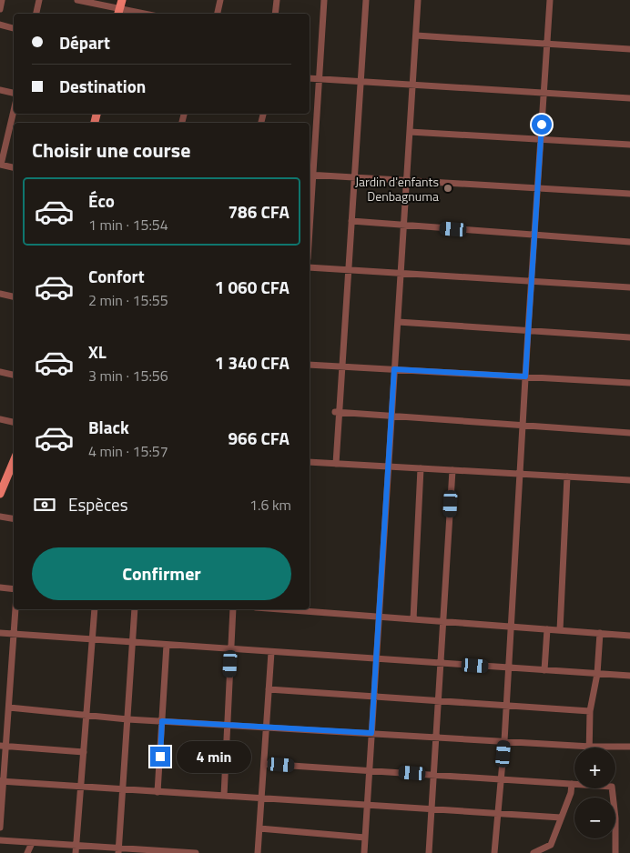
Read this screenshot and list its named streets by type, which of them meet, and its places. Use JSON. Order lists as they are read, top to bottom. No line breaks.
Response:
{"places":["Jardin d'enfants Denbagnuma"],"page":{"banner":["Départ","Destination"],"heading":"Choisir une course","list":[{"name":"Éco","note":"1 min · 15:54","value":"786 CFA"},{"name":"Confort","note":"2 min · 15:55","value":"1 060 CFA"},{"name":"XL","note":"3 min · 15:56","value":"1 340 CFA"},{"name":"Black","note":"4 min · 15:57","value":"966 CFA"}],"pay":["Espèces","1.6 km"],"buttons":"Confirmer","bubble":"4 min","map_buttons":["+","−"]}}
